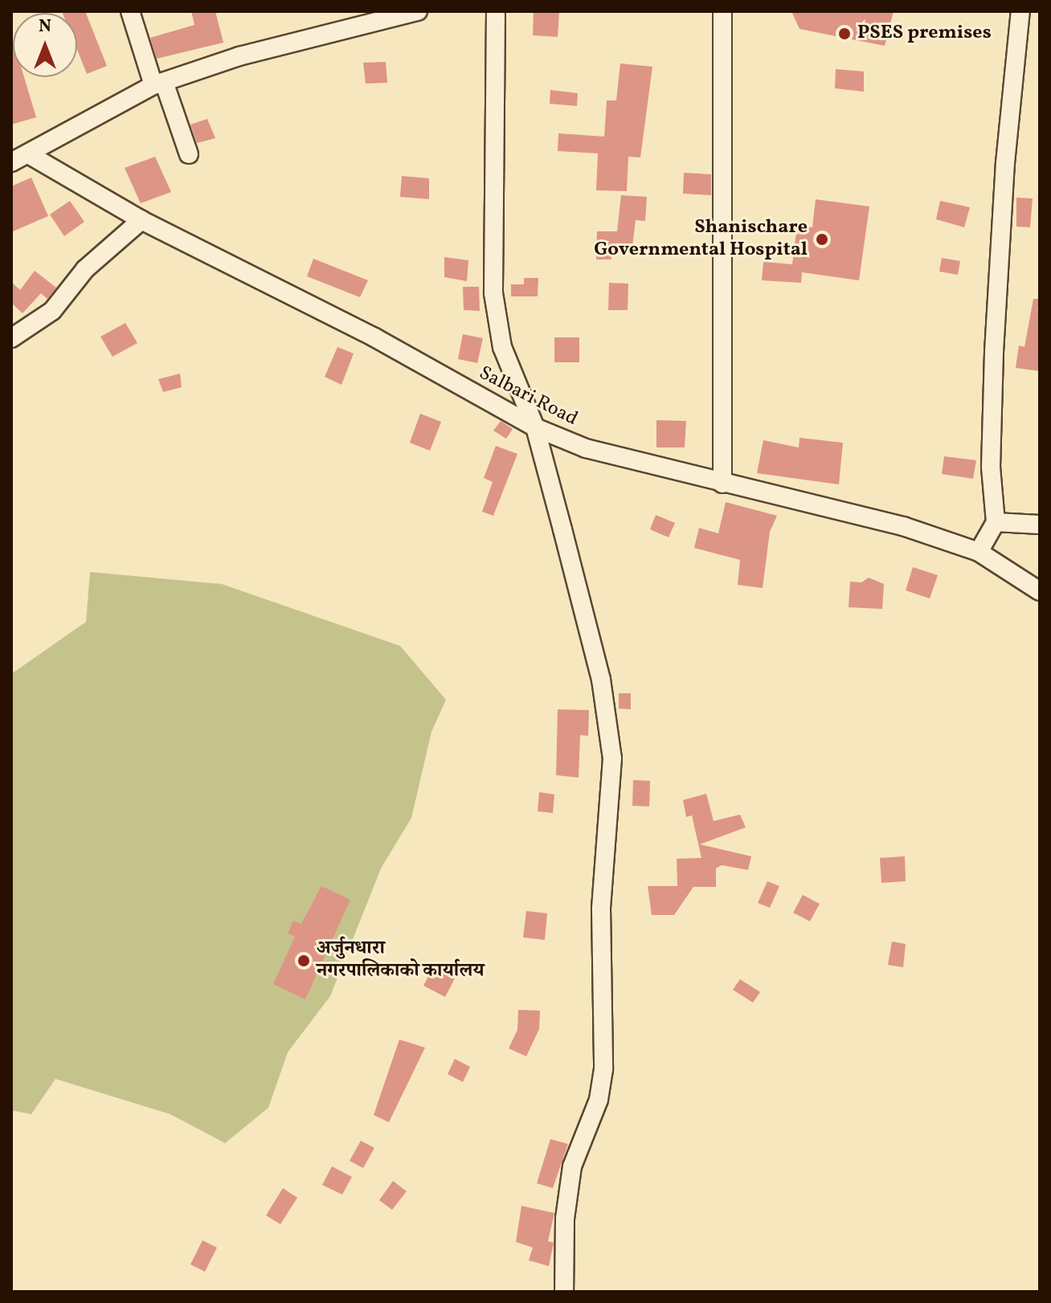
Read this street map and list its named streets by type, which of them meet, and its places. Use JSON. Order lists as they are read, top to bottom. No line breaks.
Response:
{"streets":{"street":["Salbari Road"]},"places":["PSES premises","Shanischare Governmental Hospital","अर्जुनधारा नगरपालिकाको कार्यालय"],"north":"top"}
